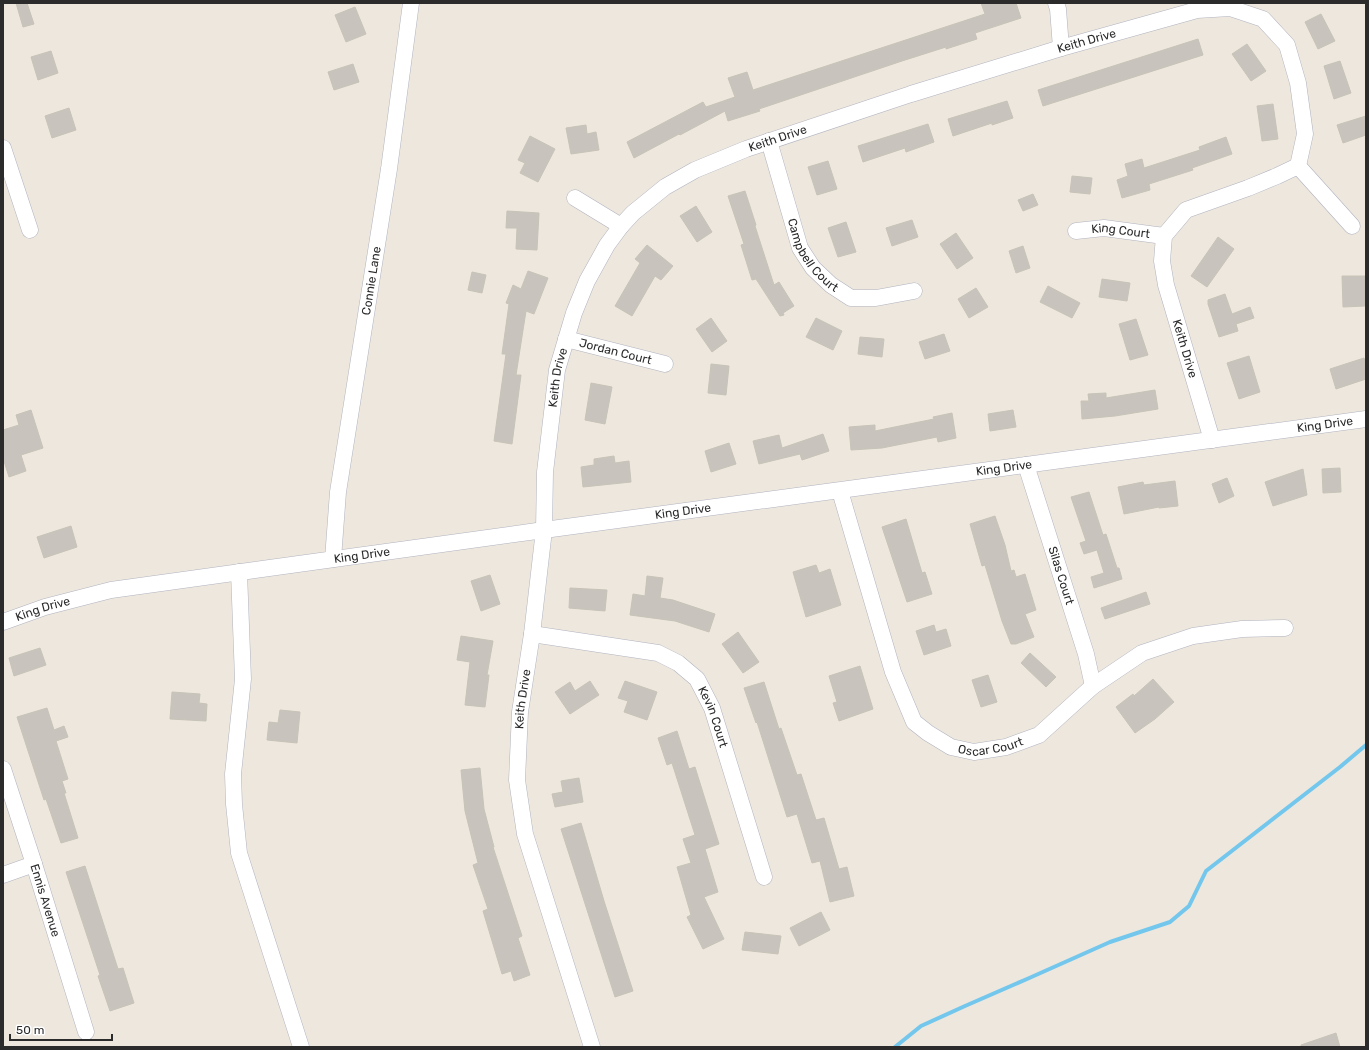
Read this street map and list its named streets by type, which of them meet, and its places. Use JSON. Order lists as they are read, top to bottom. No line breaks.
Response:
{"streets":{"street":["Keith Drive","King Court","Campbell Court","Connie Lane","Jordan Court","King Drive","Silas Court","Kevin Court","Oscar Court","Ennis Avenue"]},"crossings":[["Keith Drive","King Court"],["Keith Drive","Campbell Court"],["Keith Drive","Jordan Court"],["Keith Drive","King Drive"],["Keith Drive","Kevin Court"],["Connie Lane","King Drive"],["King Drive","Silas Court"],["King Drive","Oscar Court"],["Silas Court","Oscar Court"]],"scale_bar":"50 m"}
